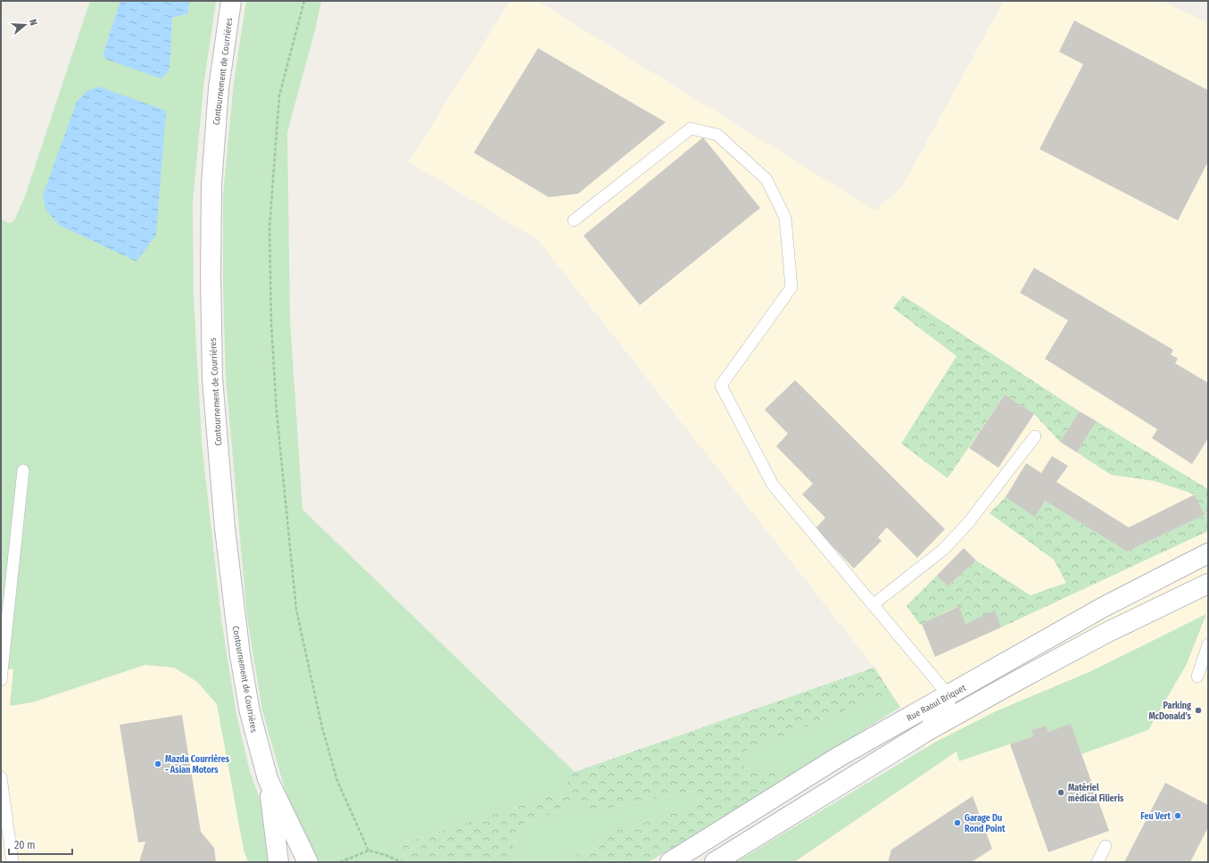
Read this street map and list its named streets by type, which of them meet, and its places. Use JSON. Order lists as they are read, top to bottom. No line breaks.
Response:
{"streets":{"street":["Contournement de Courrières","Rue Raoul Briquet"]},"places":["Parking McDonald's","Mazda Courrières - Asian Motors","Matériel médical Filieris","Feu Vert","Garage Du Rond Point"],"scale_bar":"20 m","north":"right"}
